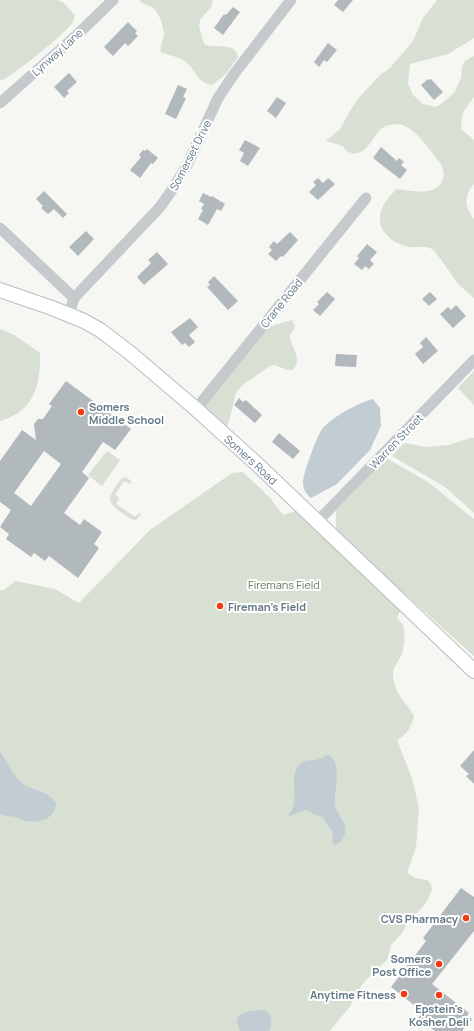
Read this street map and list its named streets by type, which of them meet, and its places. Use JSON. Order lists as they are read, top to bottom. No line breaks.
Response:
{"streets":{"main road":["Somers Road"],"street":["Lynway Lane","Somerset Drive","Crane Road","Warren Street"]},"crossings":[["Crane Road","Somers Road"],["Warren Street","Somers Road"]],"parks":["Firemans Field"],"places":["Somers Middle School","Fireman's Field","CVS Pharmacy","Somers Post Office","Anytime Fitness","Epstein's Kosher Deli"]}
